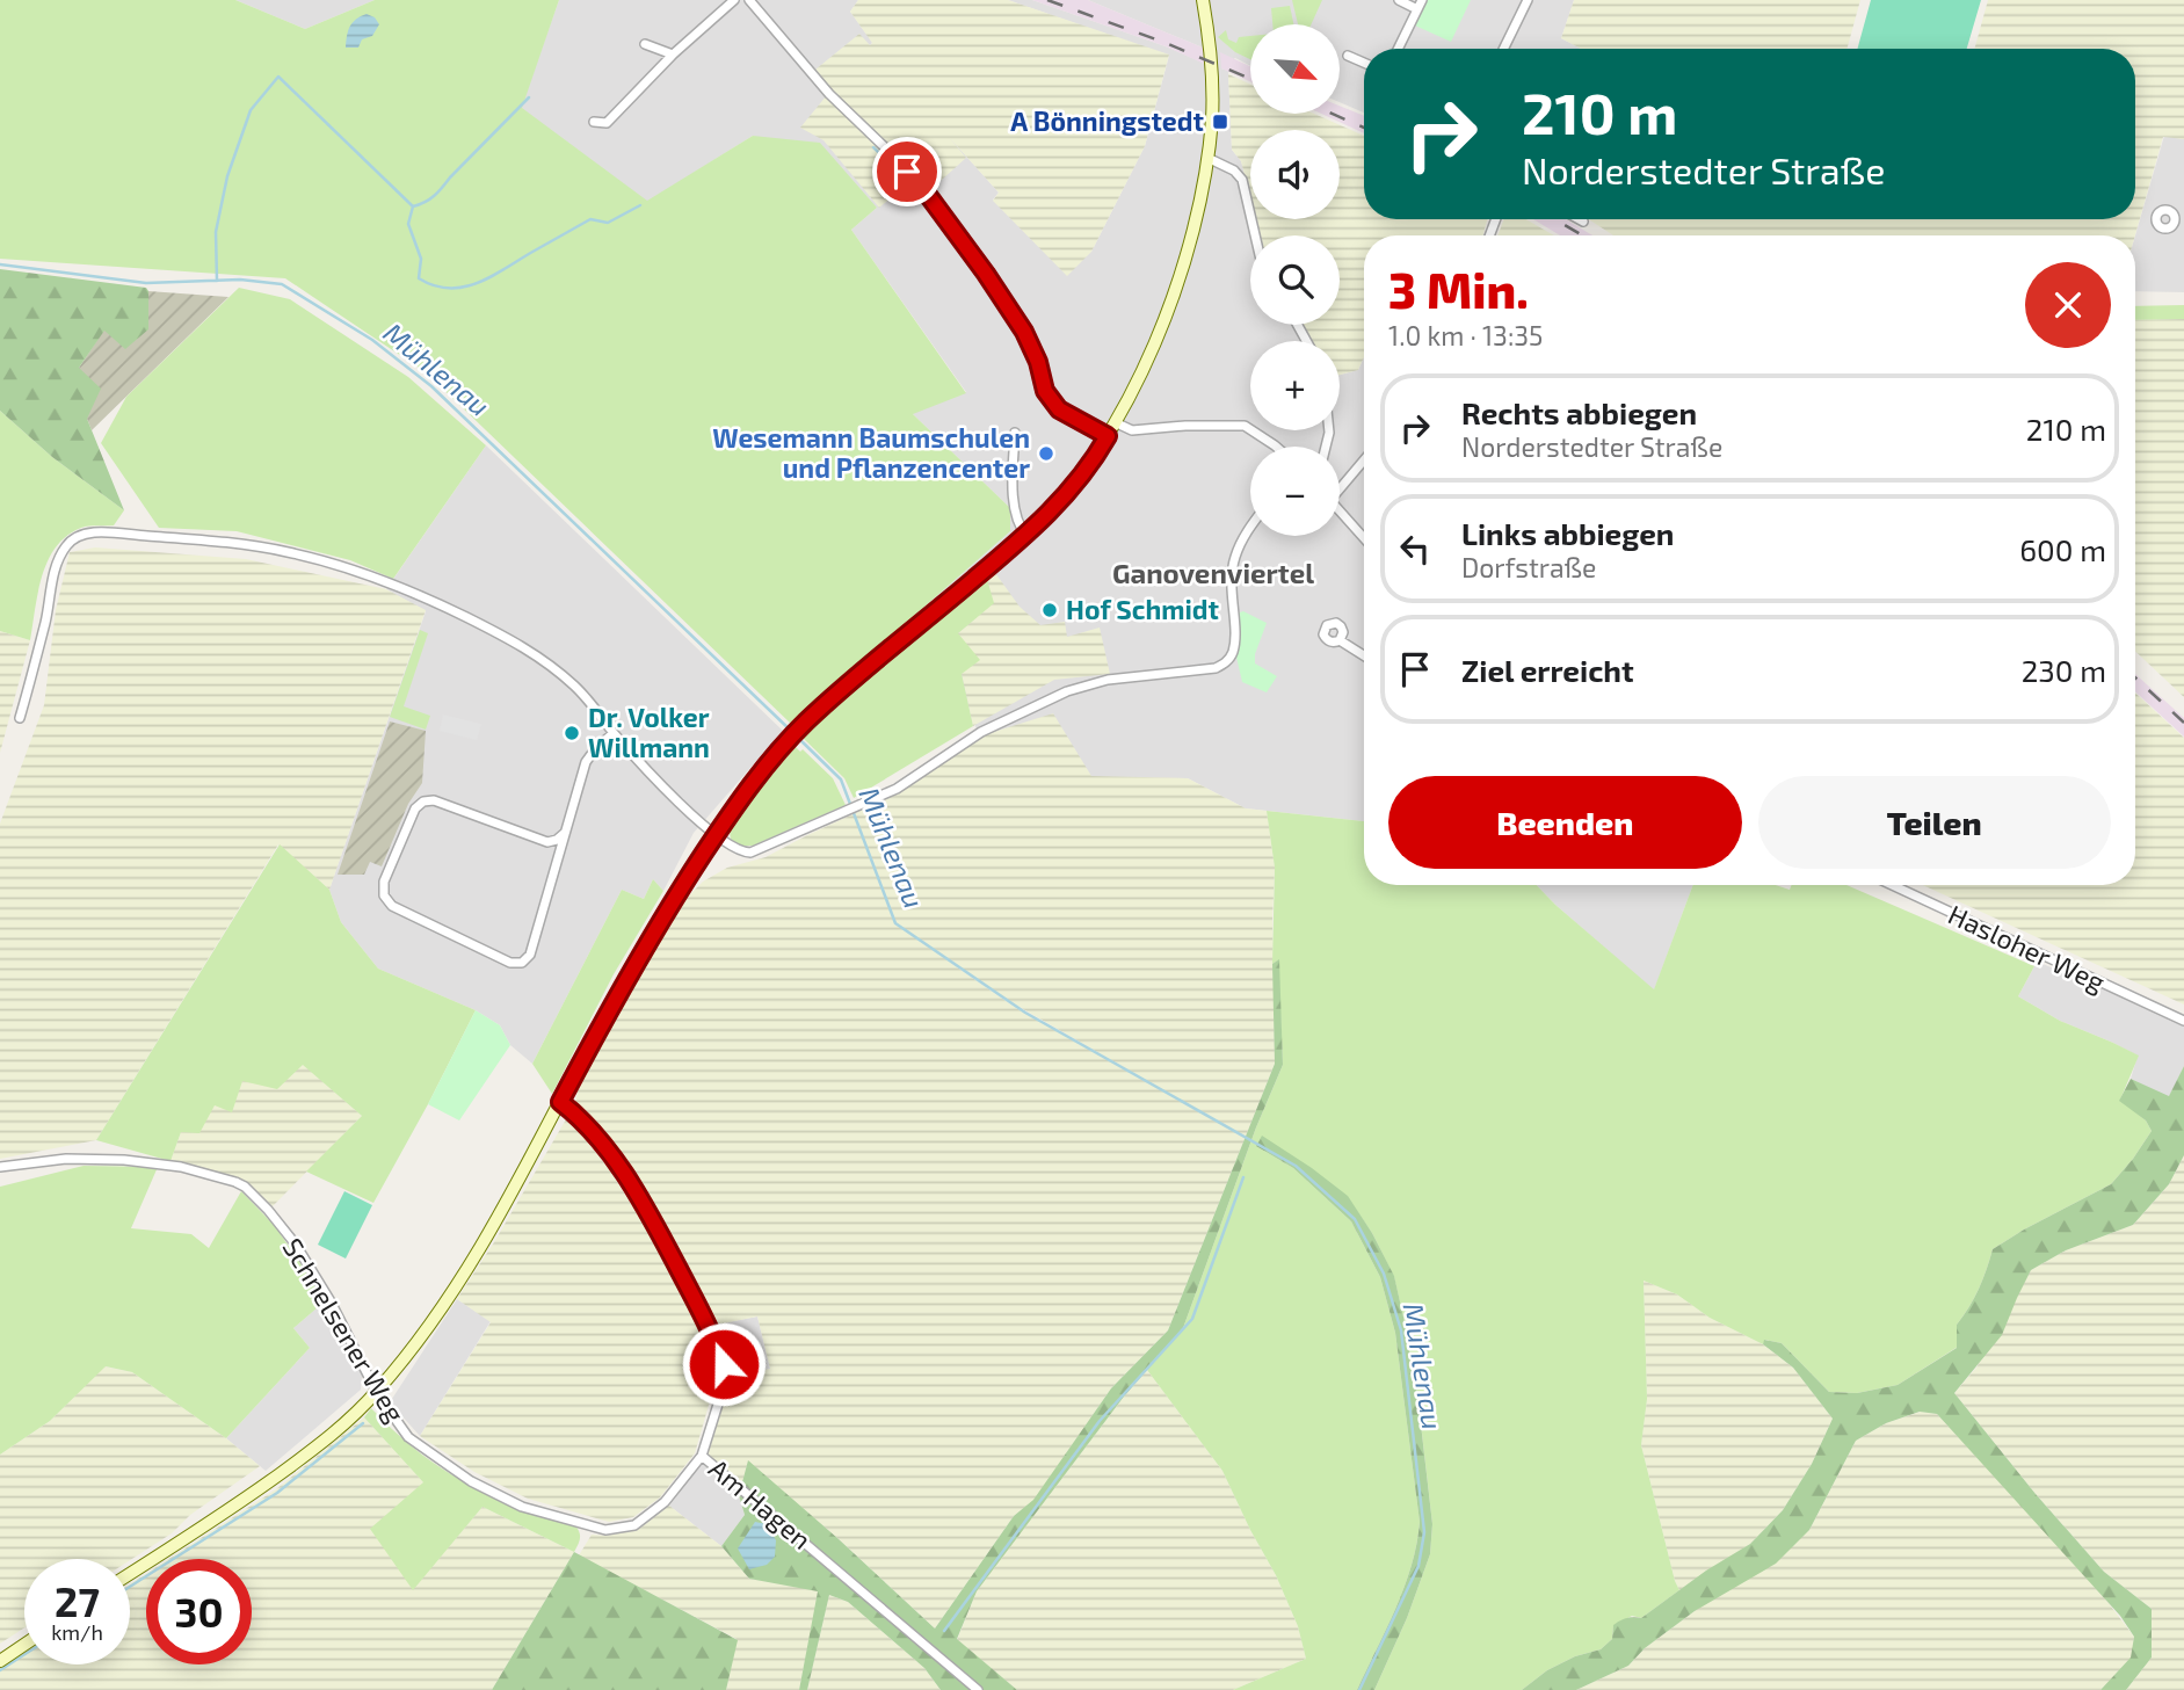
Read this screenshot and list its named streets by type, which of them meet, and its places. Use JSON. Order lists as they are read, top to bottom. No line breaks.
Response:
{"streets":{"street":["Hasloher Weg","Schnelsener Weg","Am Hagen"]},"crossings":[["Schnelsener Weg","Am Hagen"]],"districts":["Ganovenviertel"],"water":["Mühlenau"],"places":{"transit":["A Bönningstedt"],"other":["Wesemann Baumschulen und Pflanzencenter","Hof Schmidt","Dr. Volker Willmann"]},"north":"bottom right","page":{"map_buttons":["+","−"],"turn":["210 m","Norderstedter Straße"],"heading":["3 Min.","1.0 km · 13:35"],"list":[{"name":"Rechts abbiegen","note":"Norderstedter Straße","value":"210 m"},{"name":"Links abbiegen","note":"Dorfstraße","value":"600 m"},{"name":"Ziel erreicht","value":"230 m"}],"buttons":["Beenden","Teilen"],"speed":"27 km/h","limit":"30"}}
